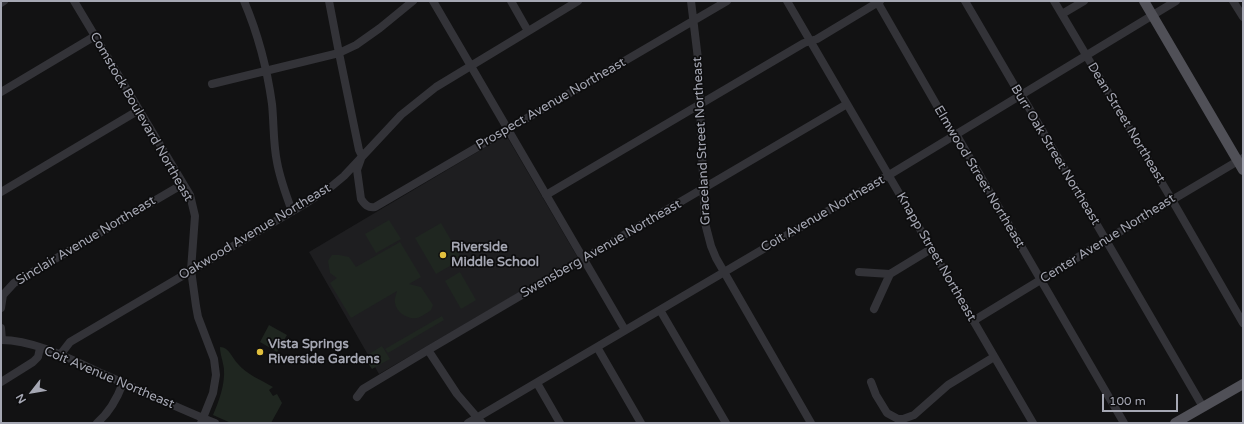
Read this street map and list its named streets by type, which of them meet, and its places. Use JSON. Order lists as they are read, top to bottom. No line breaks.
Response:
{"streets":{"street":["Prospect Avenue Northeast","Comstock Boulevard Northeast","Dean Street Northeast","Graceland Street Northeast","Burr Oak Street Northeast","Elmwood Street Northeast","Coit Avenue Northeast","Oakwood Avenue Northeast","Center Avenue Northeast","Sinclair Avenue Northeast","Swensberg Avenue Northeast","Knapp Street Northeast"]},"crossings":[["Prospect Avenue Northeast","Graceland Street Northeast"],["Prospect Avenue Northeast","Oakwood Avenue Northeast"],["Comstock Boulevard Northeast","Coit Avenue Northeast"],["Comstock Boulevard Northeast","Oakwood Avenue Northeast"],["Comstock Boulevard Northeast","Sinclair Avenue Northeast"],["Dean Street Northeast","Coit Avenue Northeast"],["Dean Street Northeast","Center Avenue Northeast"],["Graceland Street Northeast","Coit Avenue Northeast"],["Graceland Street Northeast","Swensberg Avenue Northeast"],["Burr Oak Street Northeast","Coit Avenue Northeast"],["Burr Oak Street Northeast","Center Avenue Northeast"],["Elmwood Street Northeast","Coit Avenue Northeast"],["Elmwood Street Northeast","Center Avenue Northeast"],["Coit Avenue Northeast","Oakwood Avenue Northeast"],["Coit Avenue Northeast","Knapp Street Northeast"],["Center Avenue Northeast","Knapp Street Northeast"],["Swensberg Avenue Northeast","Knapp Street Northeast"]],"places":["Riverside Middle School","Vista Springs Riverside Gardens"],"scale_bar":"100 m","north":"bottom left"}
